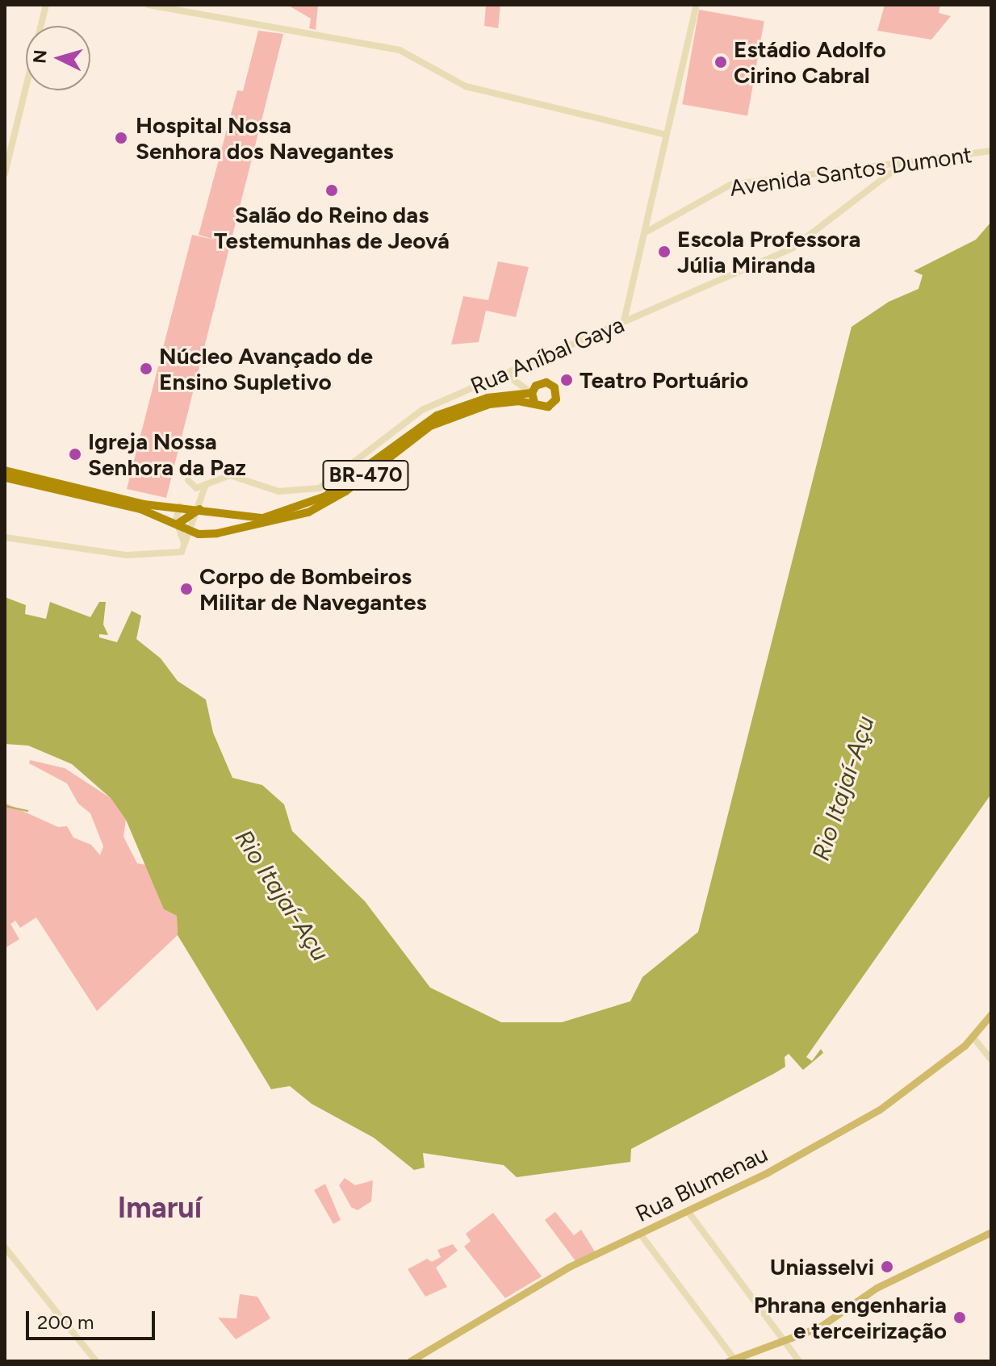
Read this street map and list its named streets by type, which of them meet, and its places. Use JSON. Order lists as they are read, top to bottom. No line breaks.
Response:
{"streets":{"highway":["BR-470"],"main road":["Avenida Santos Dumont","Rua Aníbal Gaya","Rua Blumenau"]},"crossings":[["Avenida Santos Dumont","Rua Aníbal Gaya"]],"districts":["Imaruí"],"water":["Rio Itajaí-Açu"],"places":["Estádio Adolfo Cirino Cabral","Hospital Nossa Senhora dos Navegantes","Salão do Reino das Testemunhas de Jeová","Escola Professora Júlia Miranda","Núcleo Avançado de Ensino Supletivo","Teatro Portuário","Igreja Nossa Senhora da Paz","Corpo de Bombeiros Militar de Navegantes","Uniasselvi","Phrana engenharia e terceirização"],"scale_bar":"200 m","north":"left"}
